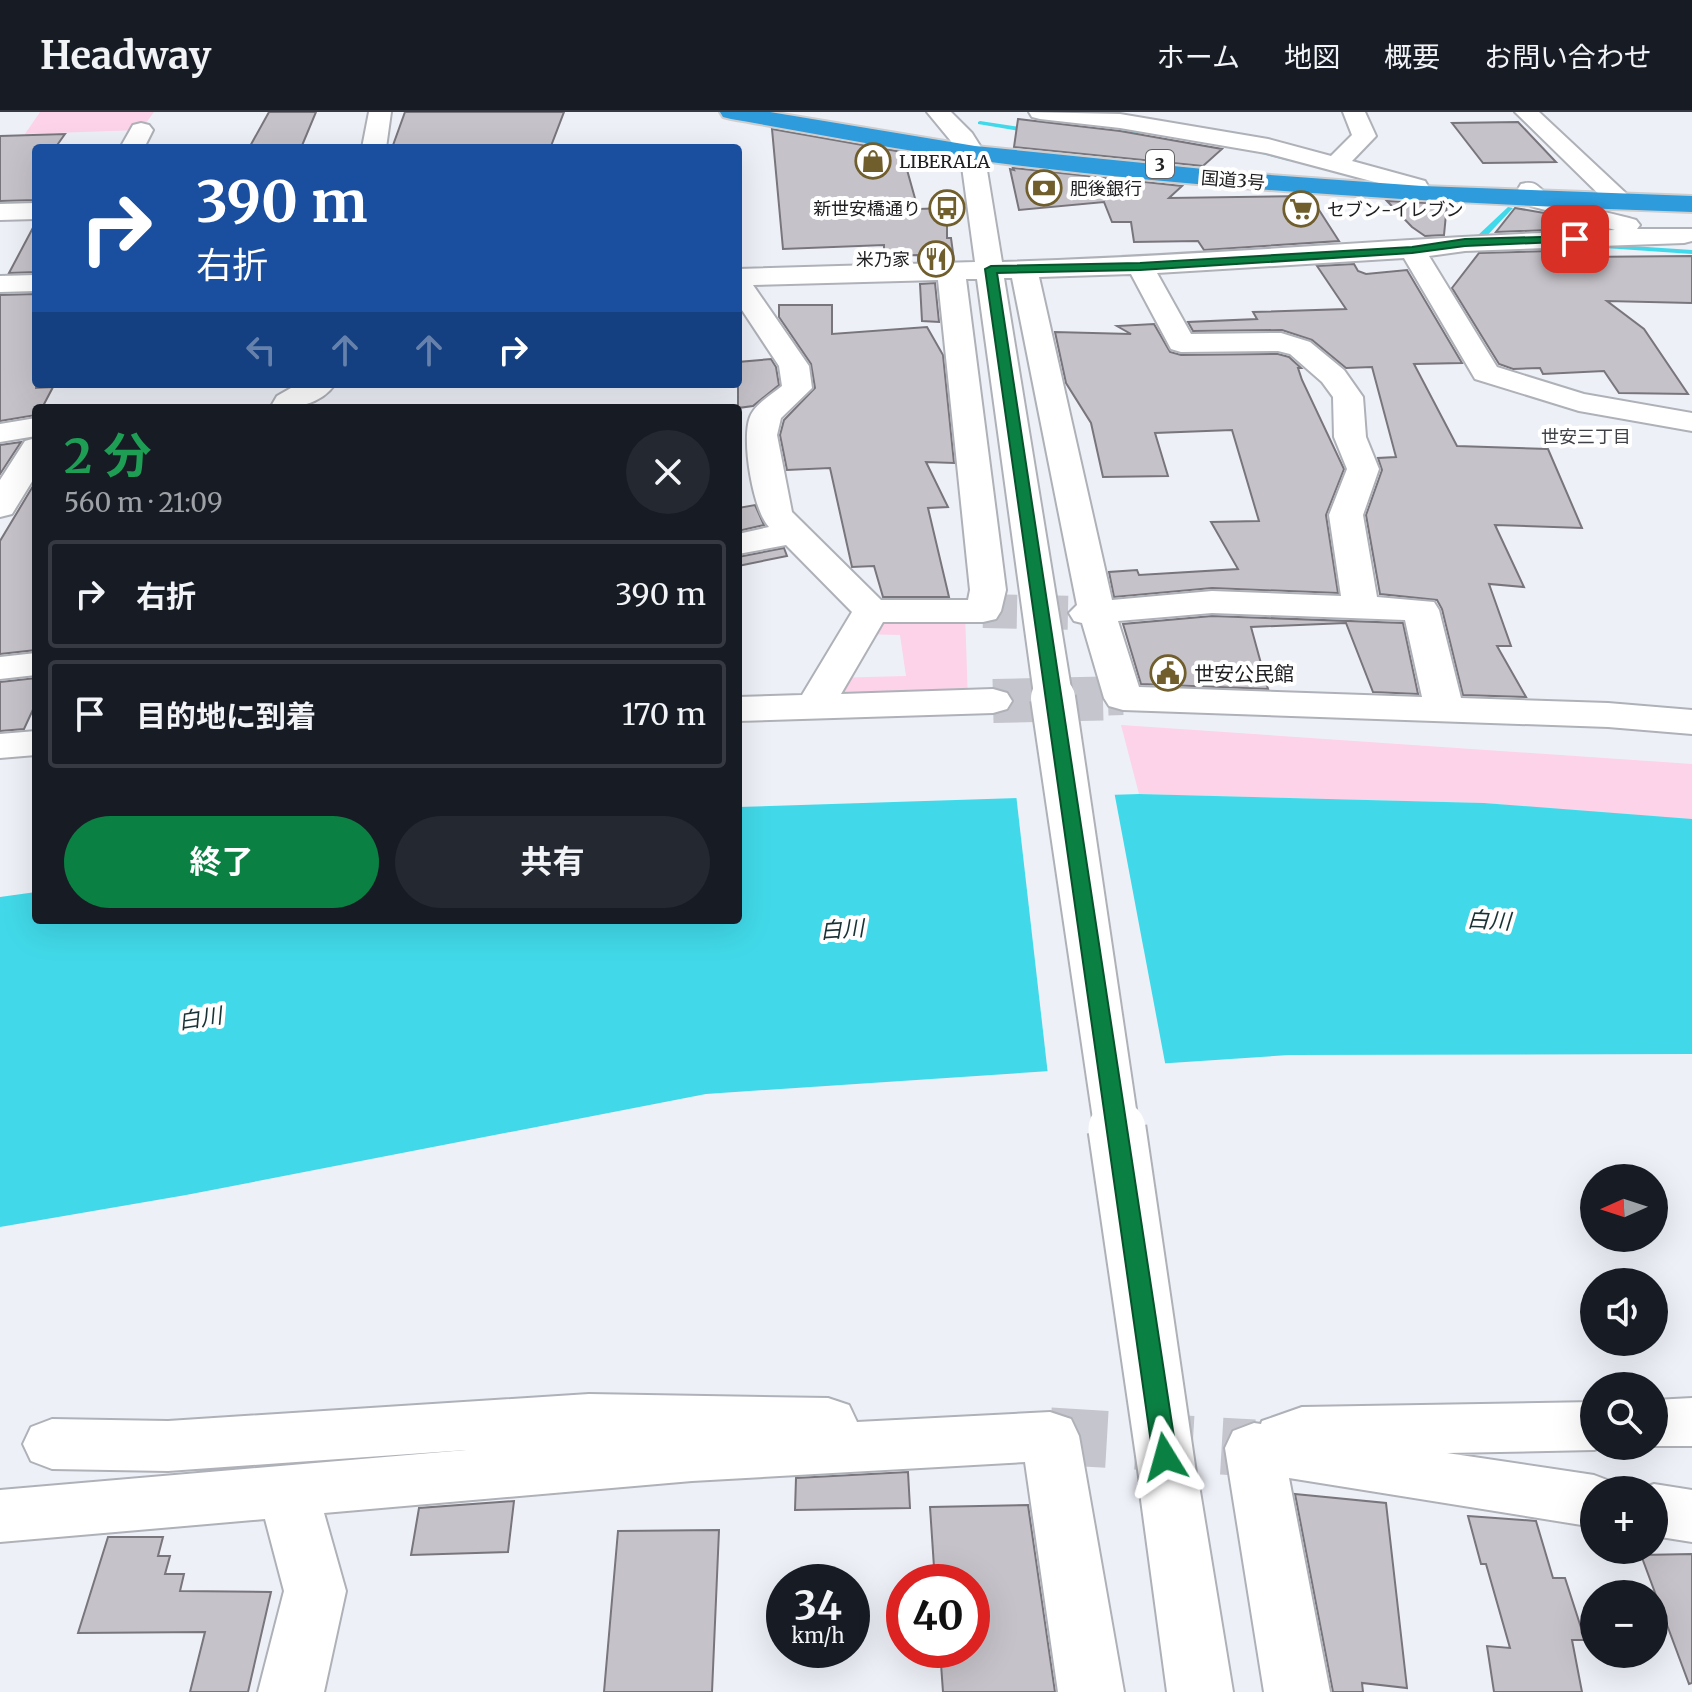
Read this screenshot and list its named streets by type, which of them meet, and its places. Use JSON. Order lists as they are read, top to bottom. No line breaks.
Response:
{"streets":{"highway":["3","国道3号"]},"districts":["世安三丁目"],"water":["白川"],"places":{"shop":["LIBERALA"],"bank":["肥後銀行"],"bus stop":["新世安橋通り"],"supermarket":["セブン-イレブン"],"restaurant":["米乃家"],"public building":["世安公民館"]},"north":"left","page":{"header":"Headway","nav":["ホーム","地図","概要","お問い合わせ"],"turn":["390 m","右折"],"heading":["2 分","560 m · 21:09"],"list":[{"name":"右折","value":"390 m"},{"name":"目的地に到着","value":"170 m"}],"buttons":["終了","共有"],"map_buttons":["+","−"],"speed":"34 km/h","limit":"40"}}
